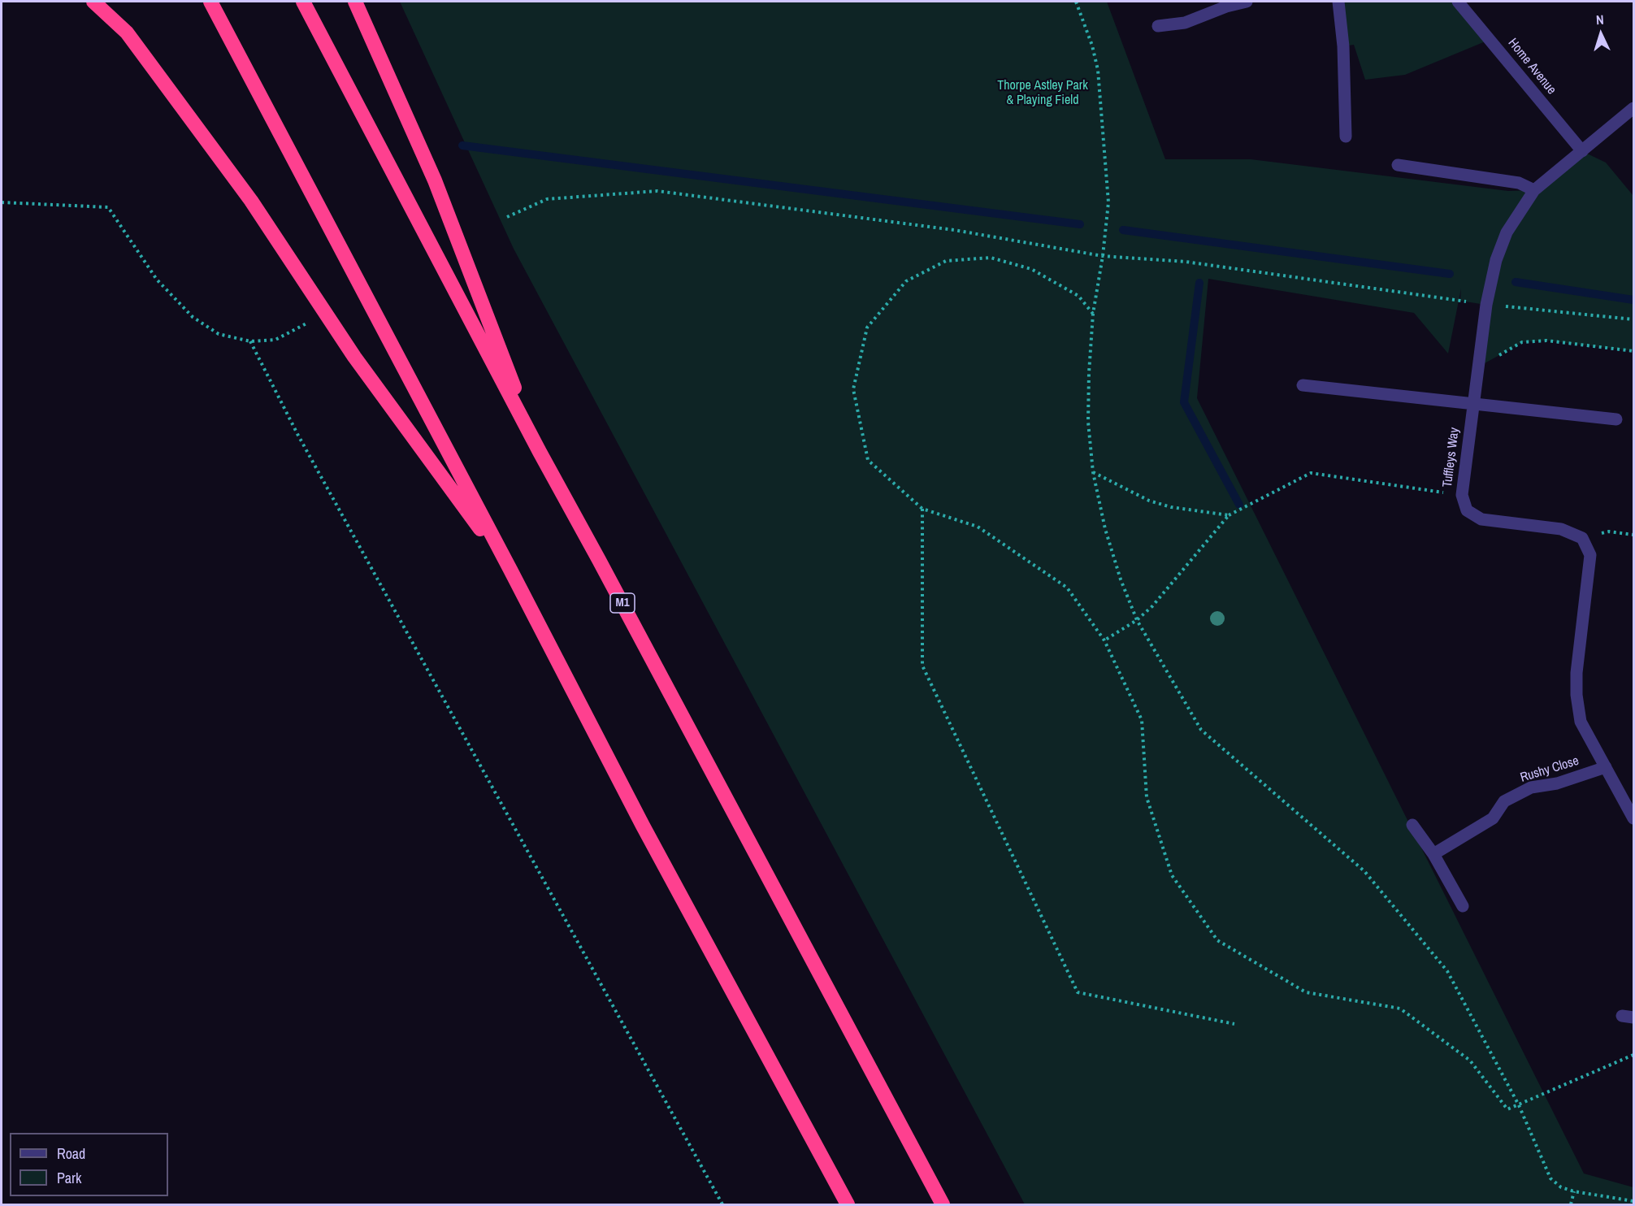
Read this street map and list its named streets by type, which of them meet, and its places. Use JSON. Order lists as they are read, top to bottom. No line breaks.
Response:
{"streets":{"highway":["M1"],"street":["Home Avenue","Tuffleys Way","Rushy Close"]},"crossings":[["Home Avenue","Tuffleys Way"]],"parks":["Thorpe Astley Park & Playing Field"],"legend":["Road","Park"],"north":"top"}
